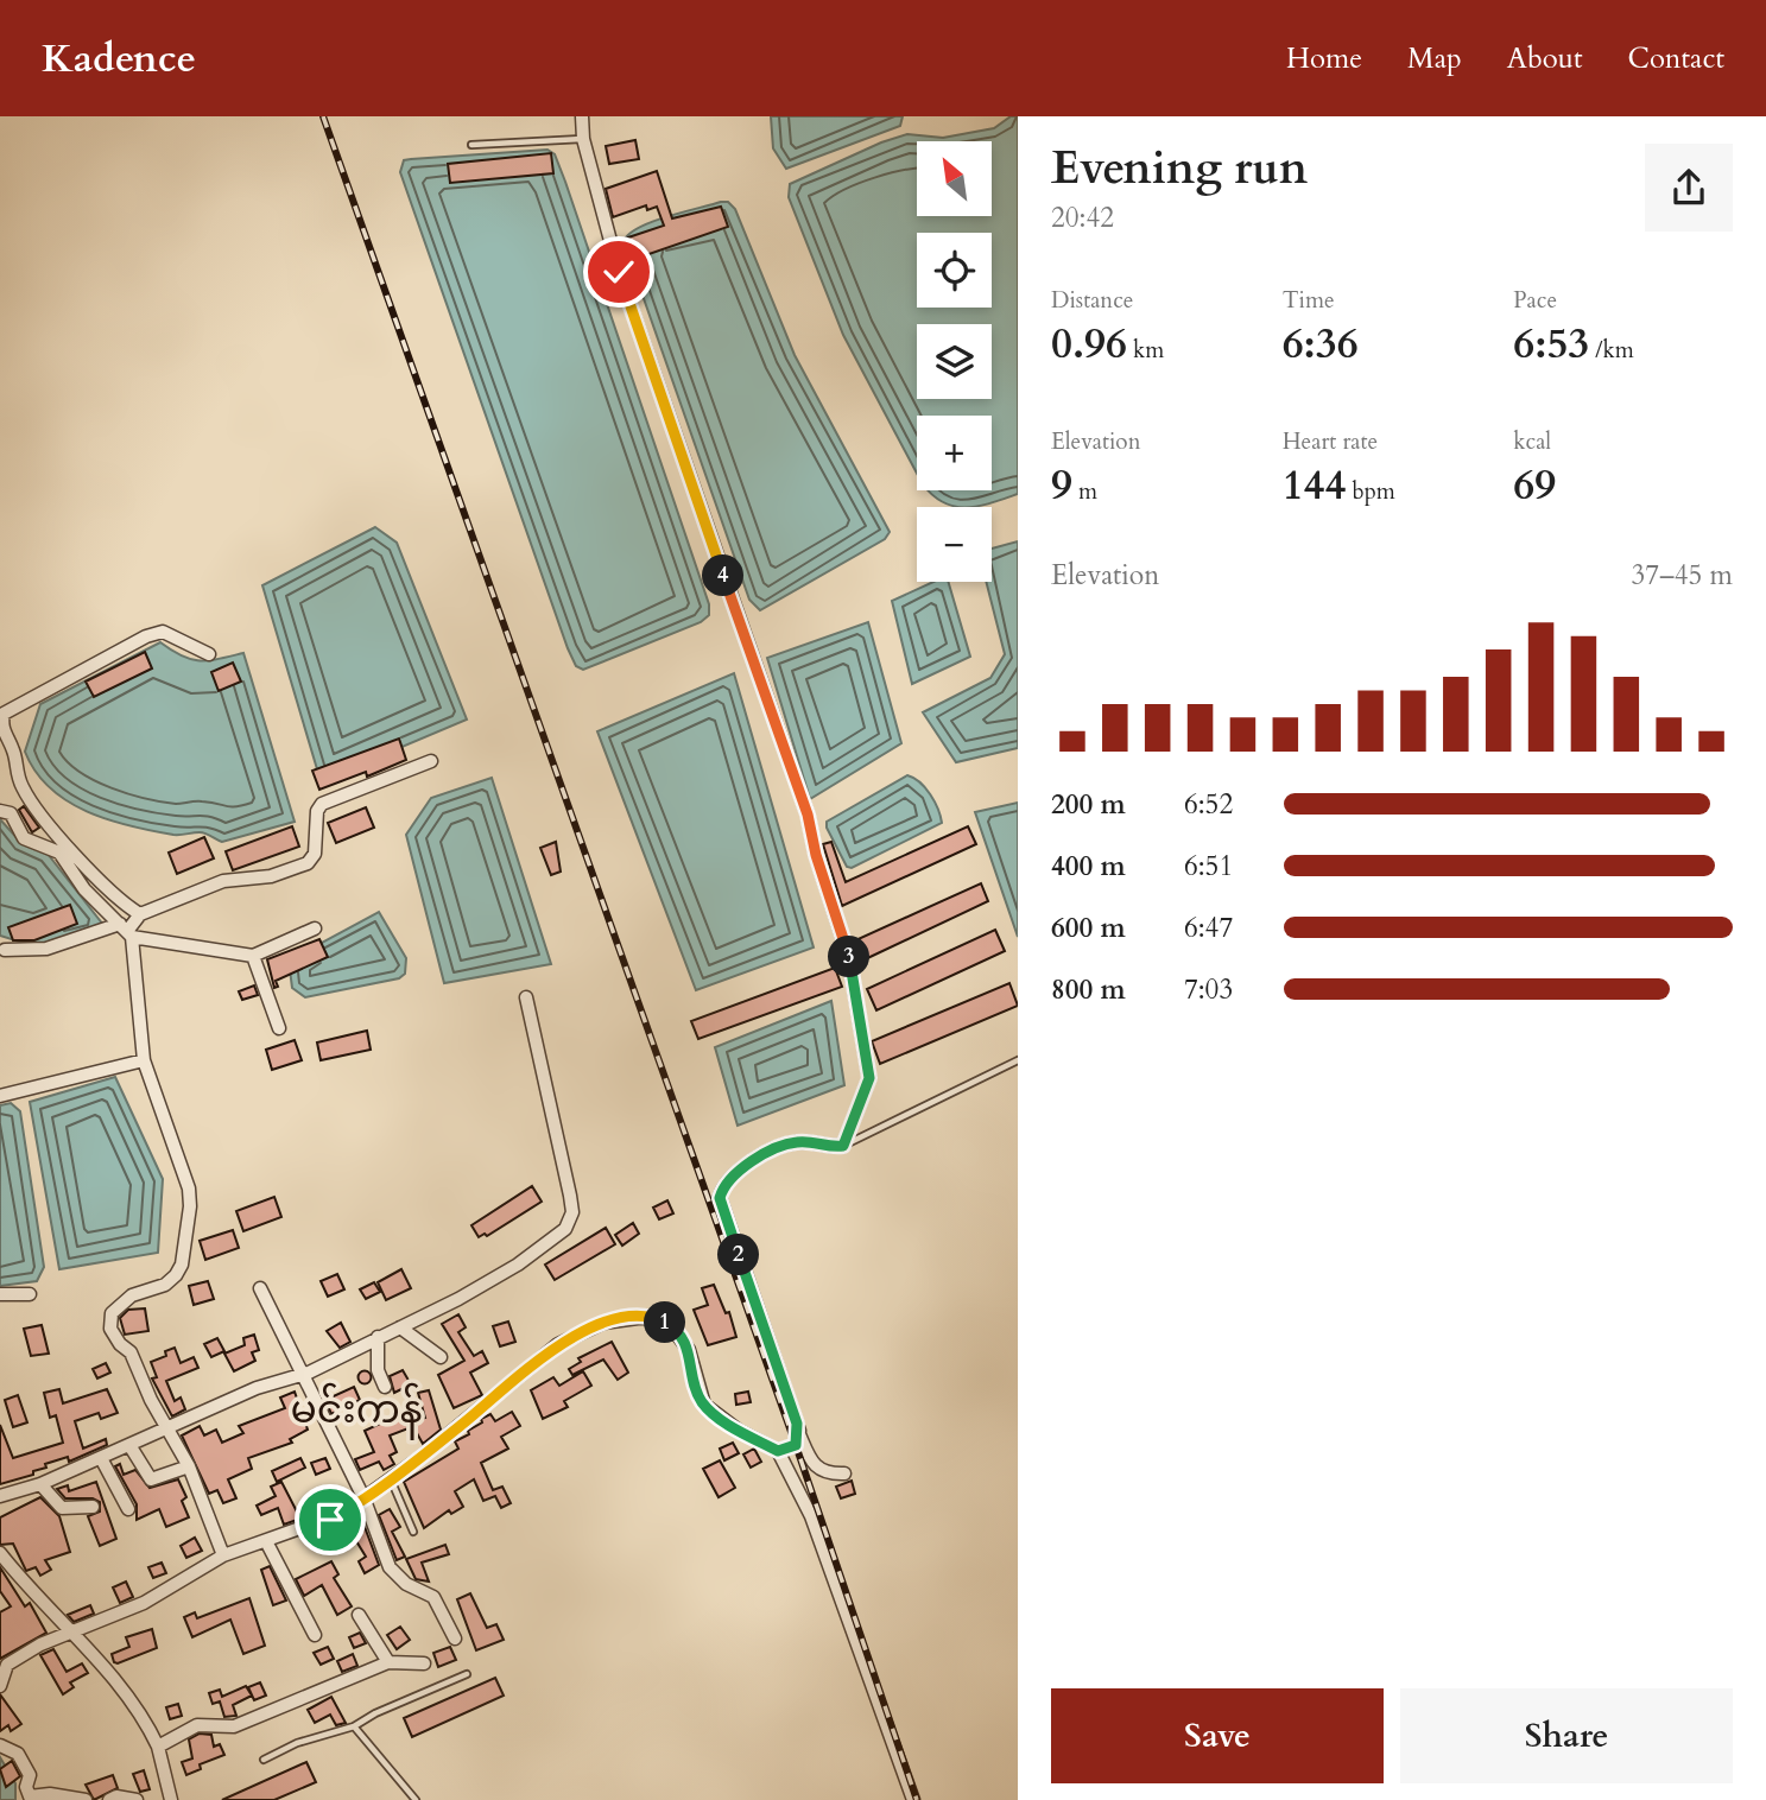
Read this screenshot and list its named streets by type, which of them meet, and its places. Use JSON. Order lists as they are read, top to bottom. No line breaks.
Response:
{"districts":["မင်းကန်"],"north":"top left","page":{"header":"Kadence","nav":["Home","Map","About","Contact"],"heading":["Evening run","20:42"],"map_buttons":["+","−"],"stats":[["Distance","0.96 km"],["Time","6:36"],["Pace","6:53 /km"],["Elevation","9 m"],["Heart rate","144 bpm"],["kcal","69"]],"chart":["Elevation","37–45 m"],"pins":["4","3","2","1"],"list":[{"name":"200 m","note":"6:52"},{"name":"400 m","note":"6:51"},{"name":"600 m","note":"6:47"},{"name":"800 m","note":"7:03"}],"buttons":["Save","Share"]}}
